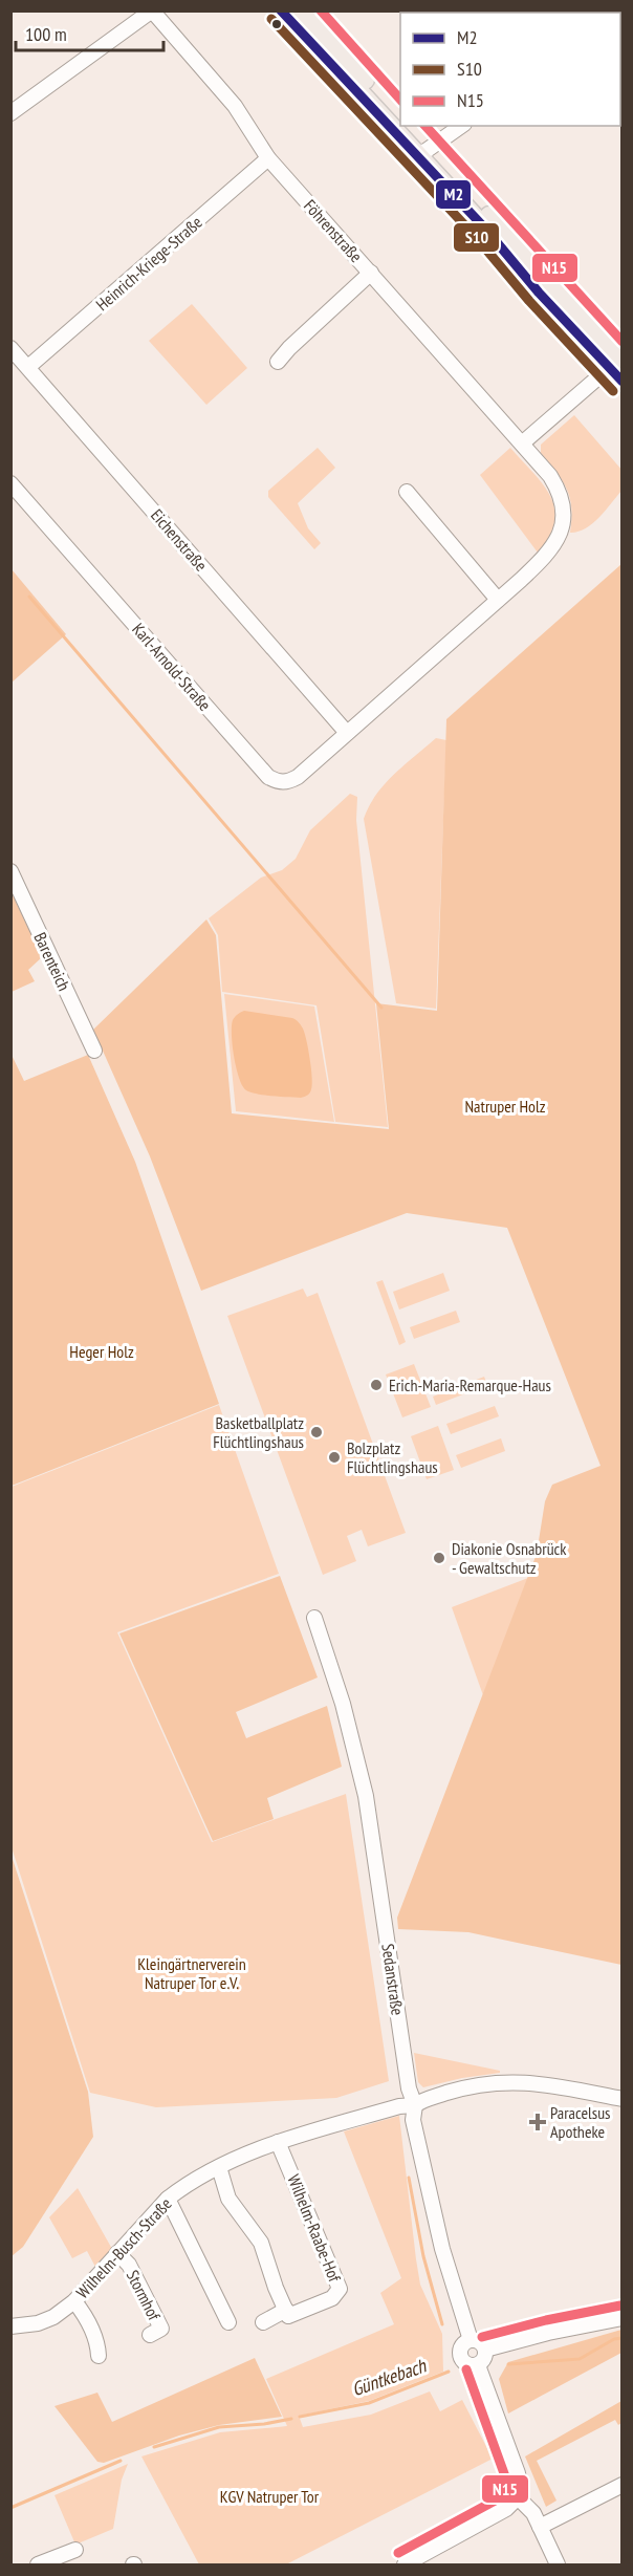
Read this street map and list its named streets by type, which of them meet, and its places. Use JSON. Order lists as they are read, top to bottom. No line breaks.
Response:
{"streets":{"street":["Föhrenstraße","Heinrich-Kriege-Straße","Eichenstraße","Karl-Arnold-Straße","Barenteich","Sedanstraße","Wilhelm-Raabe-Hof","Wilhelm-Busch-Straße","Stormhof"]},"crossings":[["Föhrenstraße","Heinrich-Kriege-Straße"],["Föhrenstraße","Eichenstraße"],["Föhrenstraße","Karl-Arnold-Straße"],["Heinrich-Kriege-Straße","Eichenstraße"],["Eichenstraße","Karl-Arnold-Straße"],["Sedanstraße","Wilhelm-Busch-Straße"],["Wilhelm-Raabe-Hof","Wilhelm-Busch-Straße"],["Wilhelm-Busch-Straße","Stormhof"]],"water":["Güntkebach"],"parks":["Natruper Holz","Heger Holz","Kleingärtnerverein Natruper Tor e.V.","KGV Natruper Tor"],"places":{"other":["Erich-Maria-Remarque-Haus","Basketballplatz Flüchtlingshaus","Bolzplatz Flüchtlingshaus","Diakonie Osnabrück - Gewaltschutz"],"health":["Paracelsus Apotheke"]},"lines":["transit line M2","transit line N15","transit line S10"],"legend":["M2","S10","N15"],"scale_bar":"100 m"}
